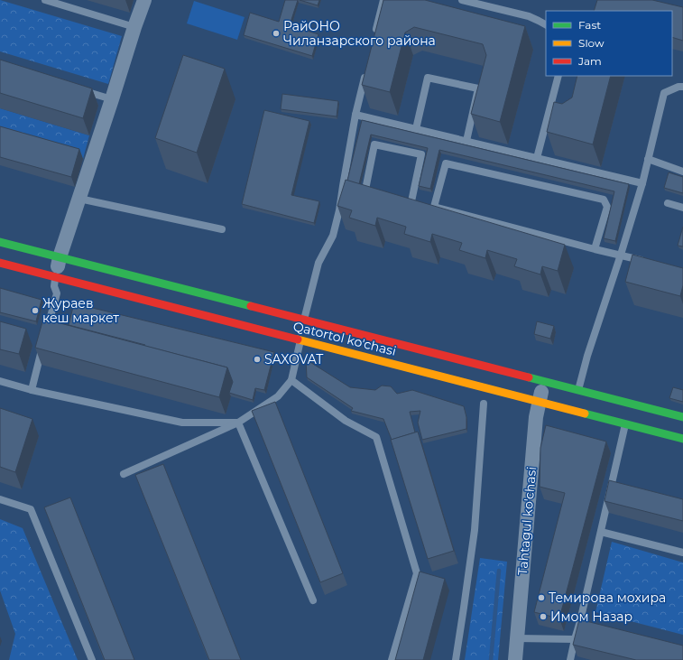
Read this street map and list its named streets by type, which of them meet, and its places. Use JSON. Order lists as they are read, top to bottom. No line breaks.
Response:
{"streets":{"main road":["Qatortol ko'chasi"],"street":["Tahtagul ko'chasi"]},"crossings":[["Qatortol ko'chasi","Tahtagul ko'chasi"]],"places":["РайОНО Чиланзарского района","Жураев кеш маркет","SAXOVAT","Темирова мохира","Имом Назар"],"legend":["Fast","Slow","Jam"]}
